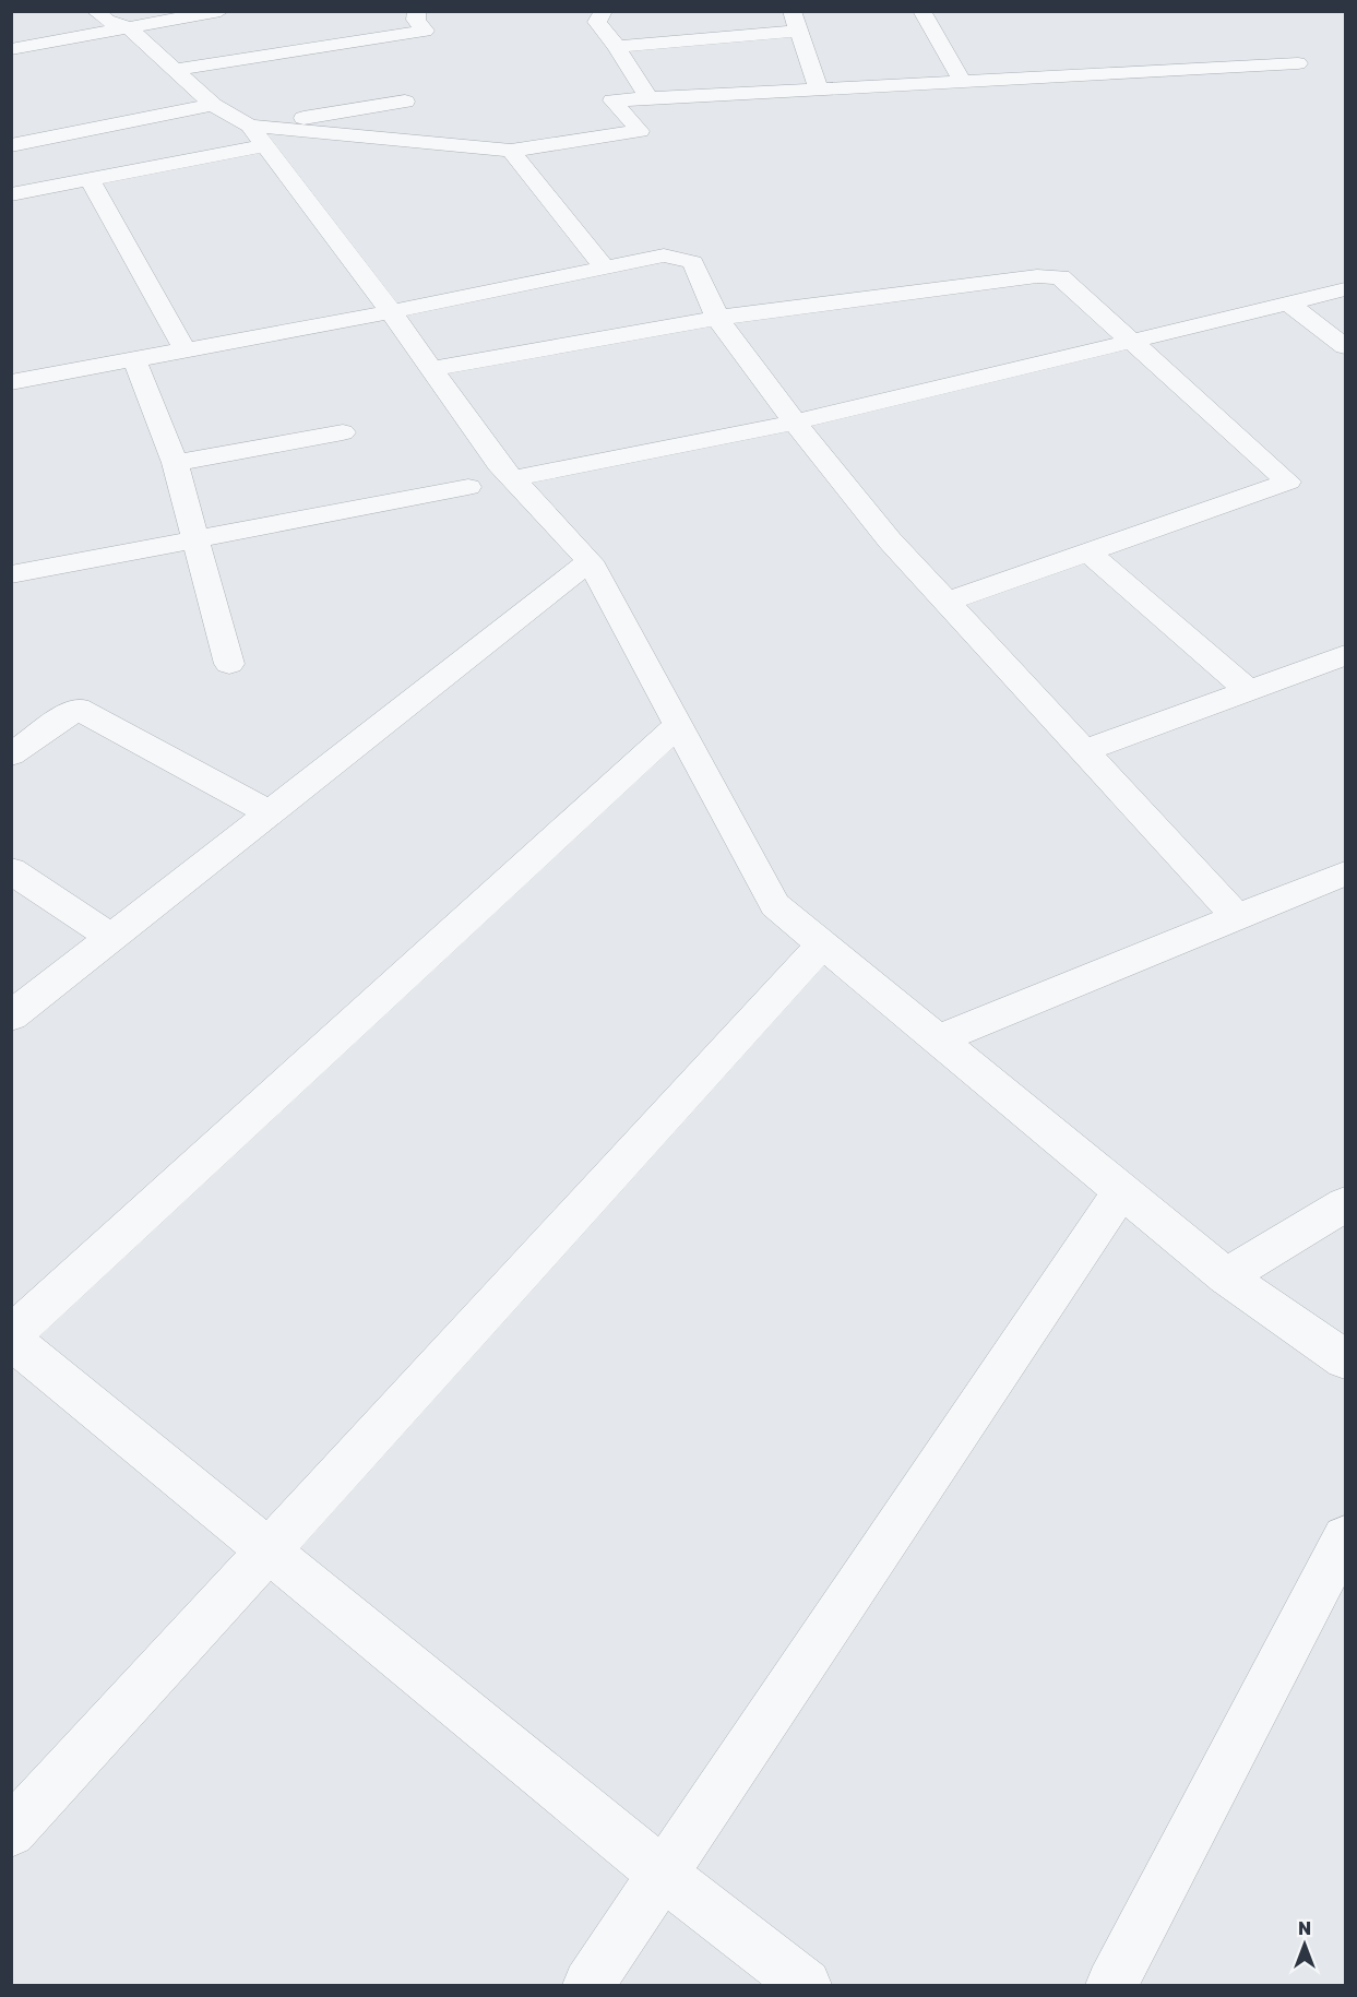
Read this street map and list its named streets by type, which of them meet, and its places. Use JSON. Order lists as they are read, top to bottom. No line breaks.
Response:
{"north":"top"}
